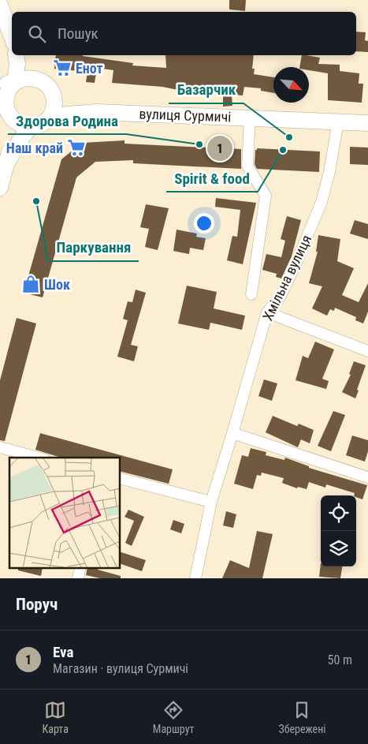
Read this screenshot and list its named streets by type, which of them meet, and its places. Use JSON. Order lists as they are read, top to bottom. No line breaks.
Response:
{"streets":{"main road":["вулиця Сурмичі"],"street":["Хмільна вулиця"]},"crossings":[["вулиця Сурмичі","Хмільна вулиця"]],"places":{"supermarket":["Енот","Наш край"],"other":["Базарчик","Здорова Родина","Spirit & food","Паркування"],"shop":["Шок"]},"north":"bottom right","page":{"search":"Пошук","pins":"1","heading":"Поруч","list":[{"mark":"1","name":"Eva","note":"Магазин · вулиця Сурмичі","value":"50 m"}],"nav":["Карта","Маршрут","Збережені"]}}
